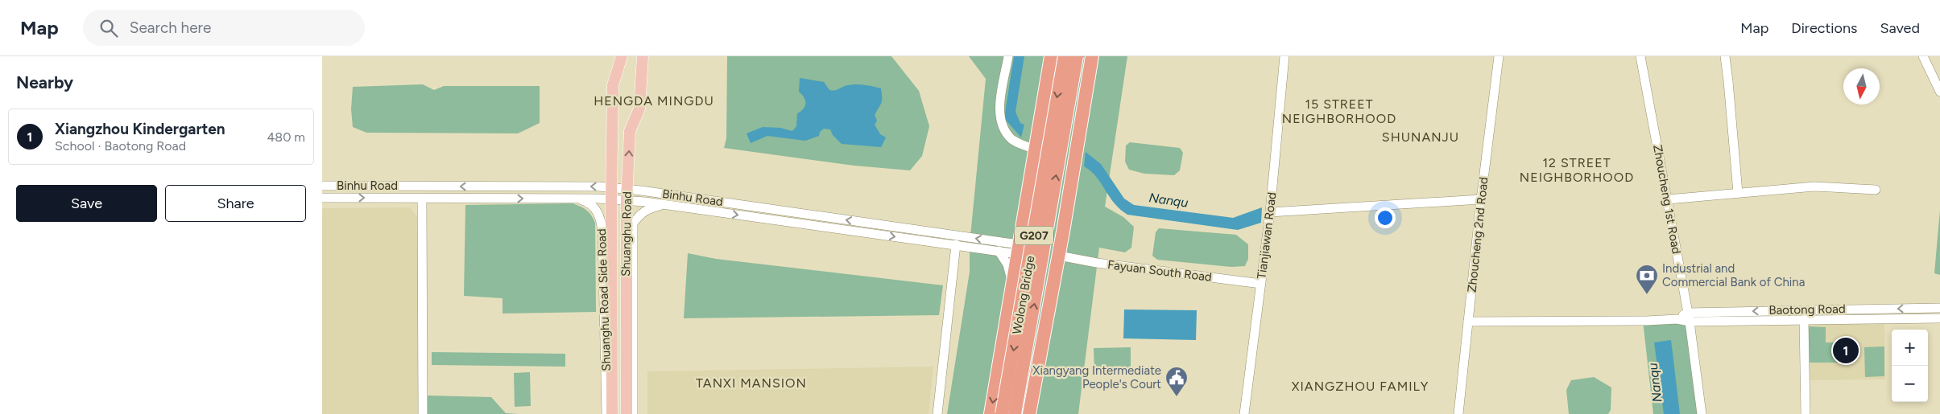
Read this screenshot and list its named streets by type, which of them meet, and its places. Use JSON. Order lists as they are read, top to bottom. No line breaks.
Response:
{"streets":{"highway":["G207","Wolong Bridge"],"main road":["Shuanghu Road"],"street":["Binhu Road","Zhoucheng 1st Road","Zhoucheng 2nd Road","Tianjiawan Road","Fayuan South Road","Shuanghu Road Side Road","Baotong Road"]},"crossings":[["Binhu Road","Shuanghu Road"],["Binhu Road","Fayuan South Road"],["Binhu Road","Shuanghu Road Side Road"],["Zhoucheng 1st Road","Baotong Road"],["Zhoucheng 2nd Road","Baotong Road"],["Tianjiawan Road","Fayuan South Road"]],"districts":["HENGDA MINGDU","15 STREET NEIGHBORHOOD","SHUNANJU","12 STREET NEIGHBORHOOD","TANXI MANSION","XIANGZHOU FAMILY"],"water":["Nanqu"],"places":{"bank":["Industrial and Commercial Bank of China"],"public building":["Xiangyang Intermediate People's Court"]},"north":"bottom","page":{"header":"Map","search":"Search here","nav":["Map","Directions","Saved"],"heading":"Nearby","list":[{"mark":"1","name":"Xiangzhou Kindergarten","note":"School · Baotong Road","value":"480 m"}],"buttons":["Save","Share"],"map_buttons":["+","−"],"pins":"1"}}
